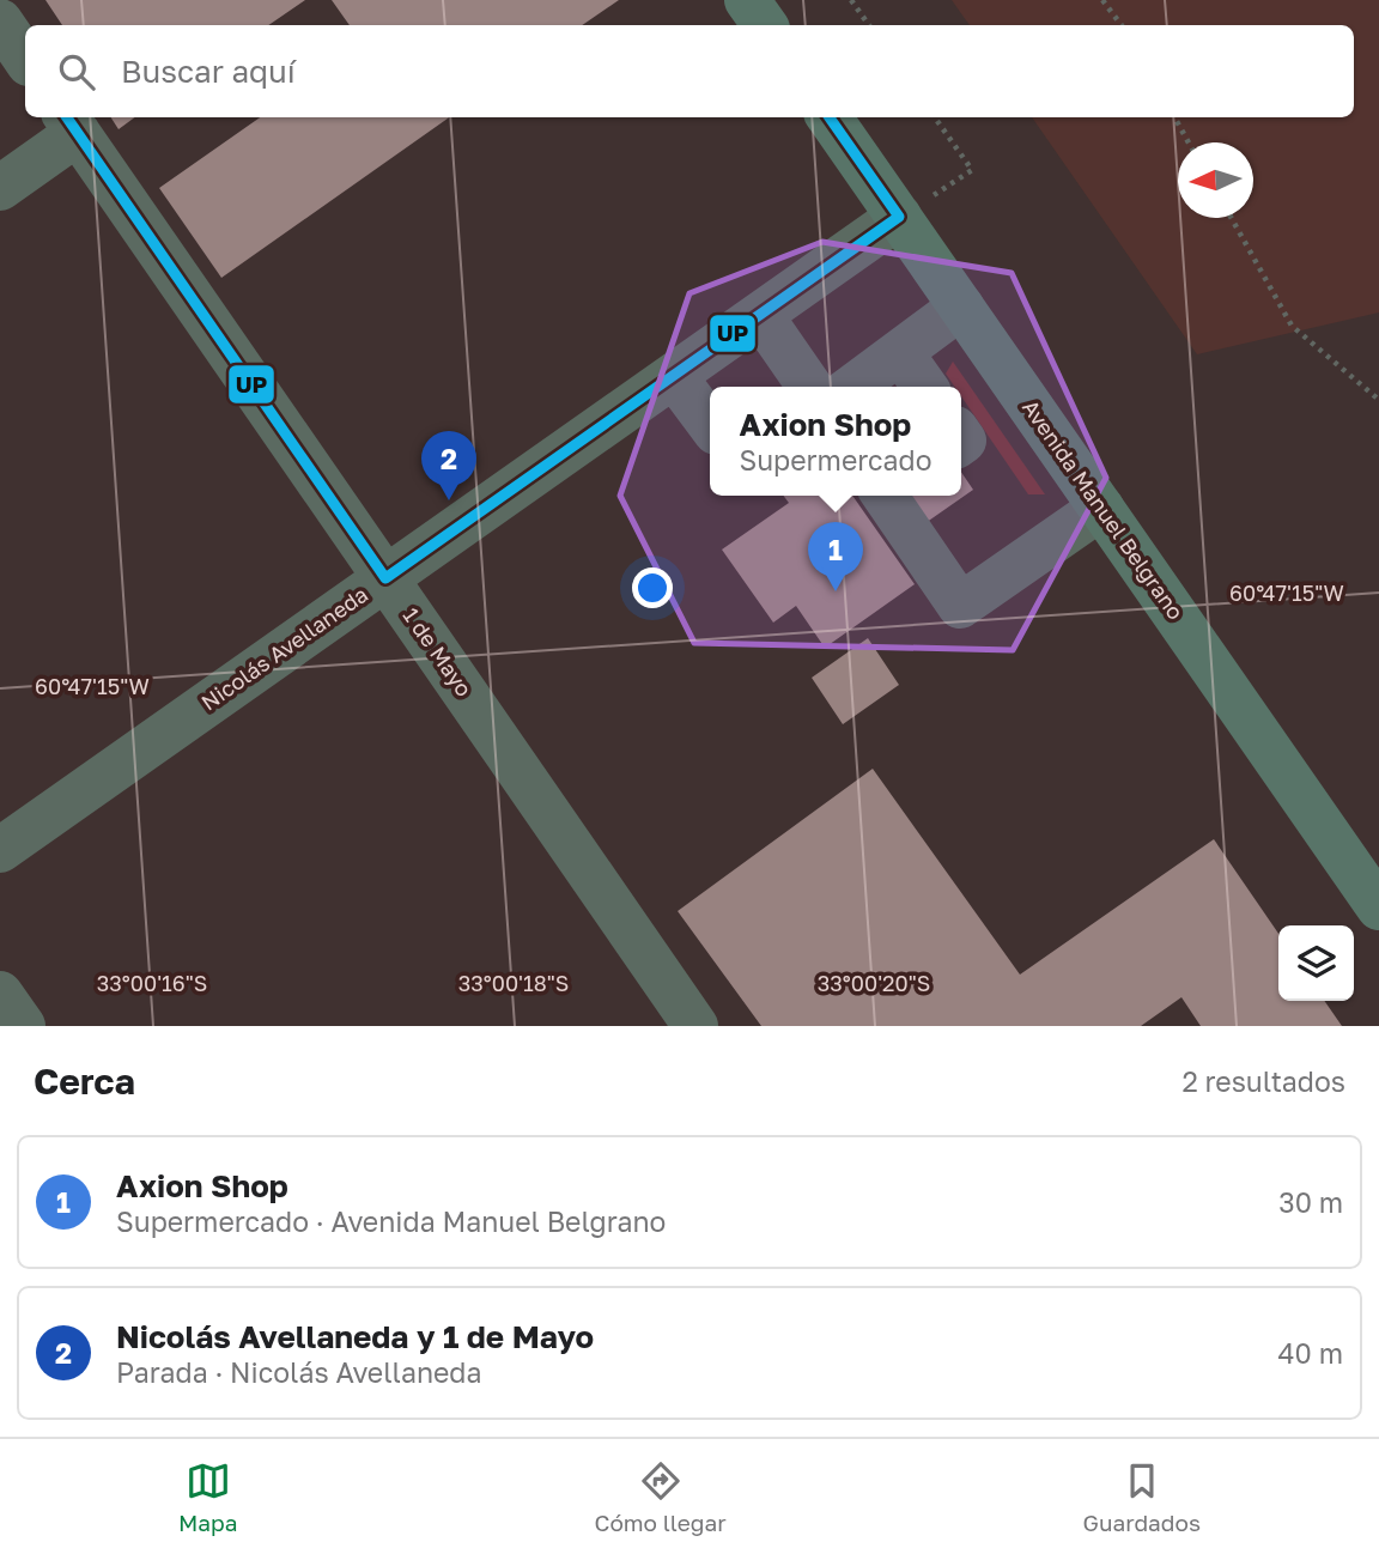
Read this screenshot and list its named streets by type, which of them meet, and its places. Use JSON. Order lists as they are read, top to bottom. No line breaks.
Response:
{"streets":{"main road":["Avenida Manuel Belgrano"],"street":["Nicolás Avellaneda","1 de Mayo"]},"crossings":[["Avenida Manuel Belgrano","Nicolás Avellaneda"],["Nicolás Avellaneda","1 de Mayo"]],"lines":["transit line UP"],"north":"left","page":{"search":"Buscar aquí","popup":["Axion Shop","Supermercado"],"pins":["2","1"],"heading":["Cerca","2 resultados"],"list":[{"mark":"1","name":"Axion Shop","note":"Supermercado · Avenida Manuel Belgrano","value":"30 m"},{"mark":"2","name":"Nicolás Avellaneda y 1 de Mayo","note":"Parada · Nicolás Avellaneda","value":"40 m"}],"nav":["Mapa","Cómo llegar","Guardados"]},"coordinates":["60°47'15\"W","33°00'16\"S","33°00'18\"S","33°00'20\"S"]}
